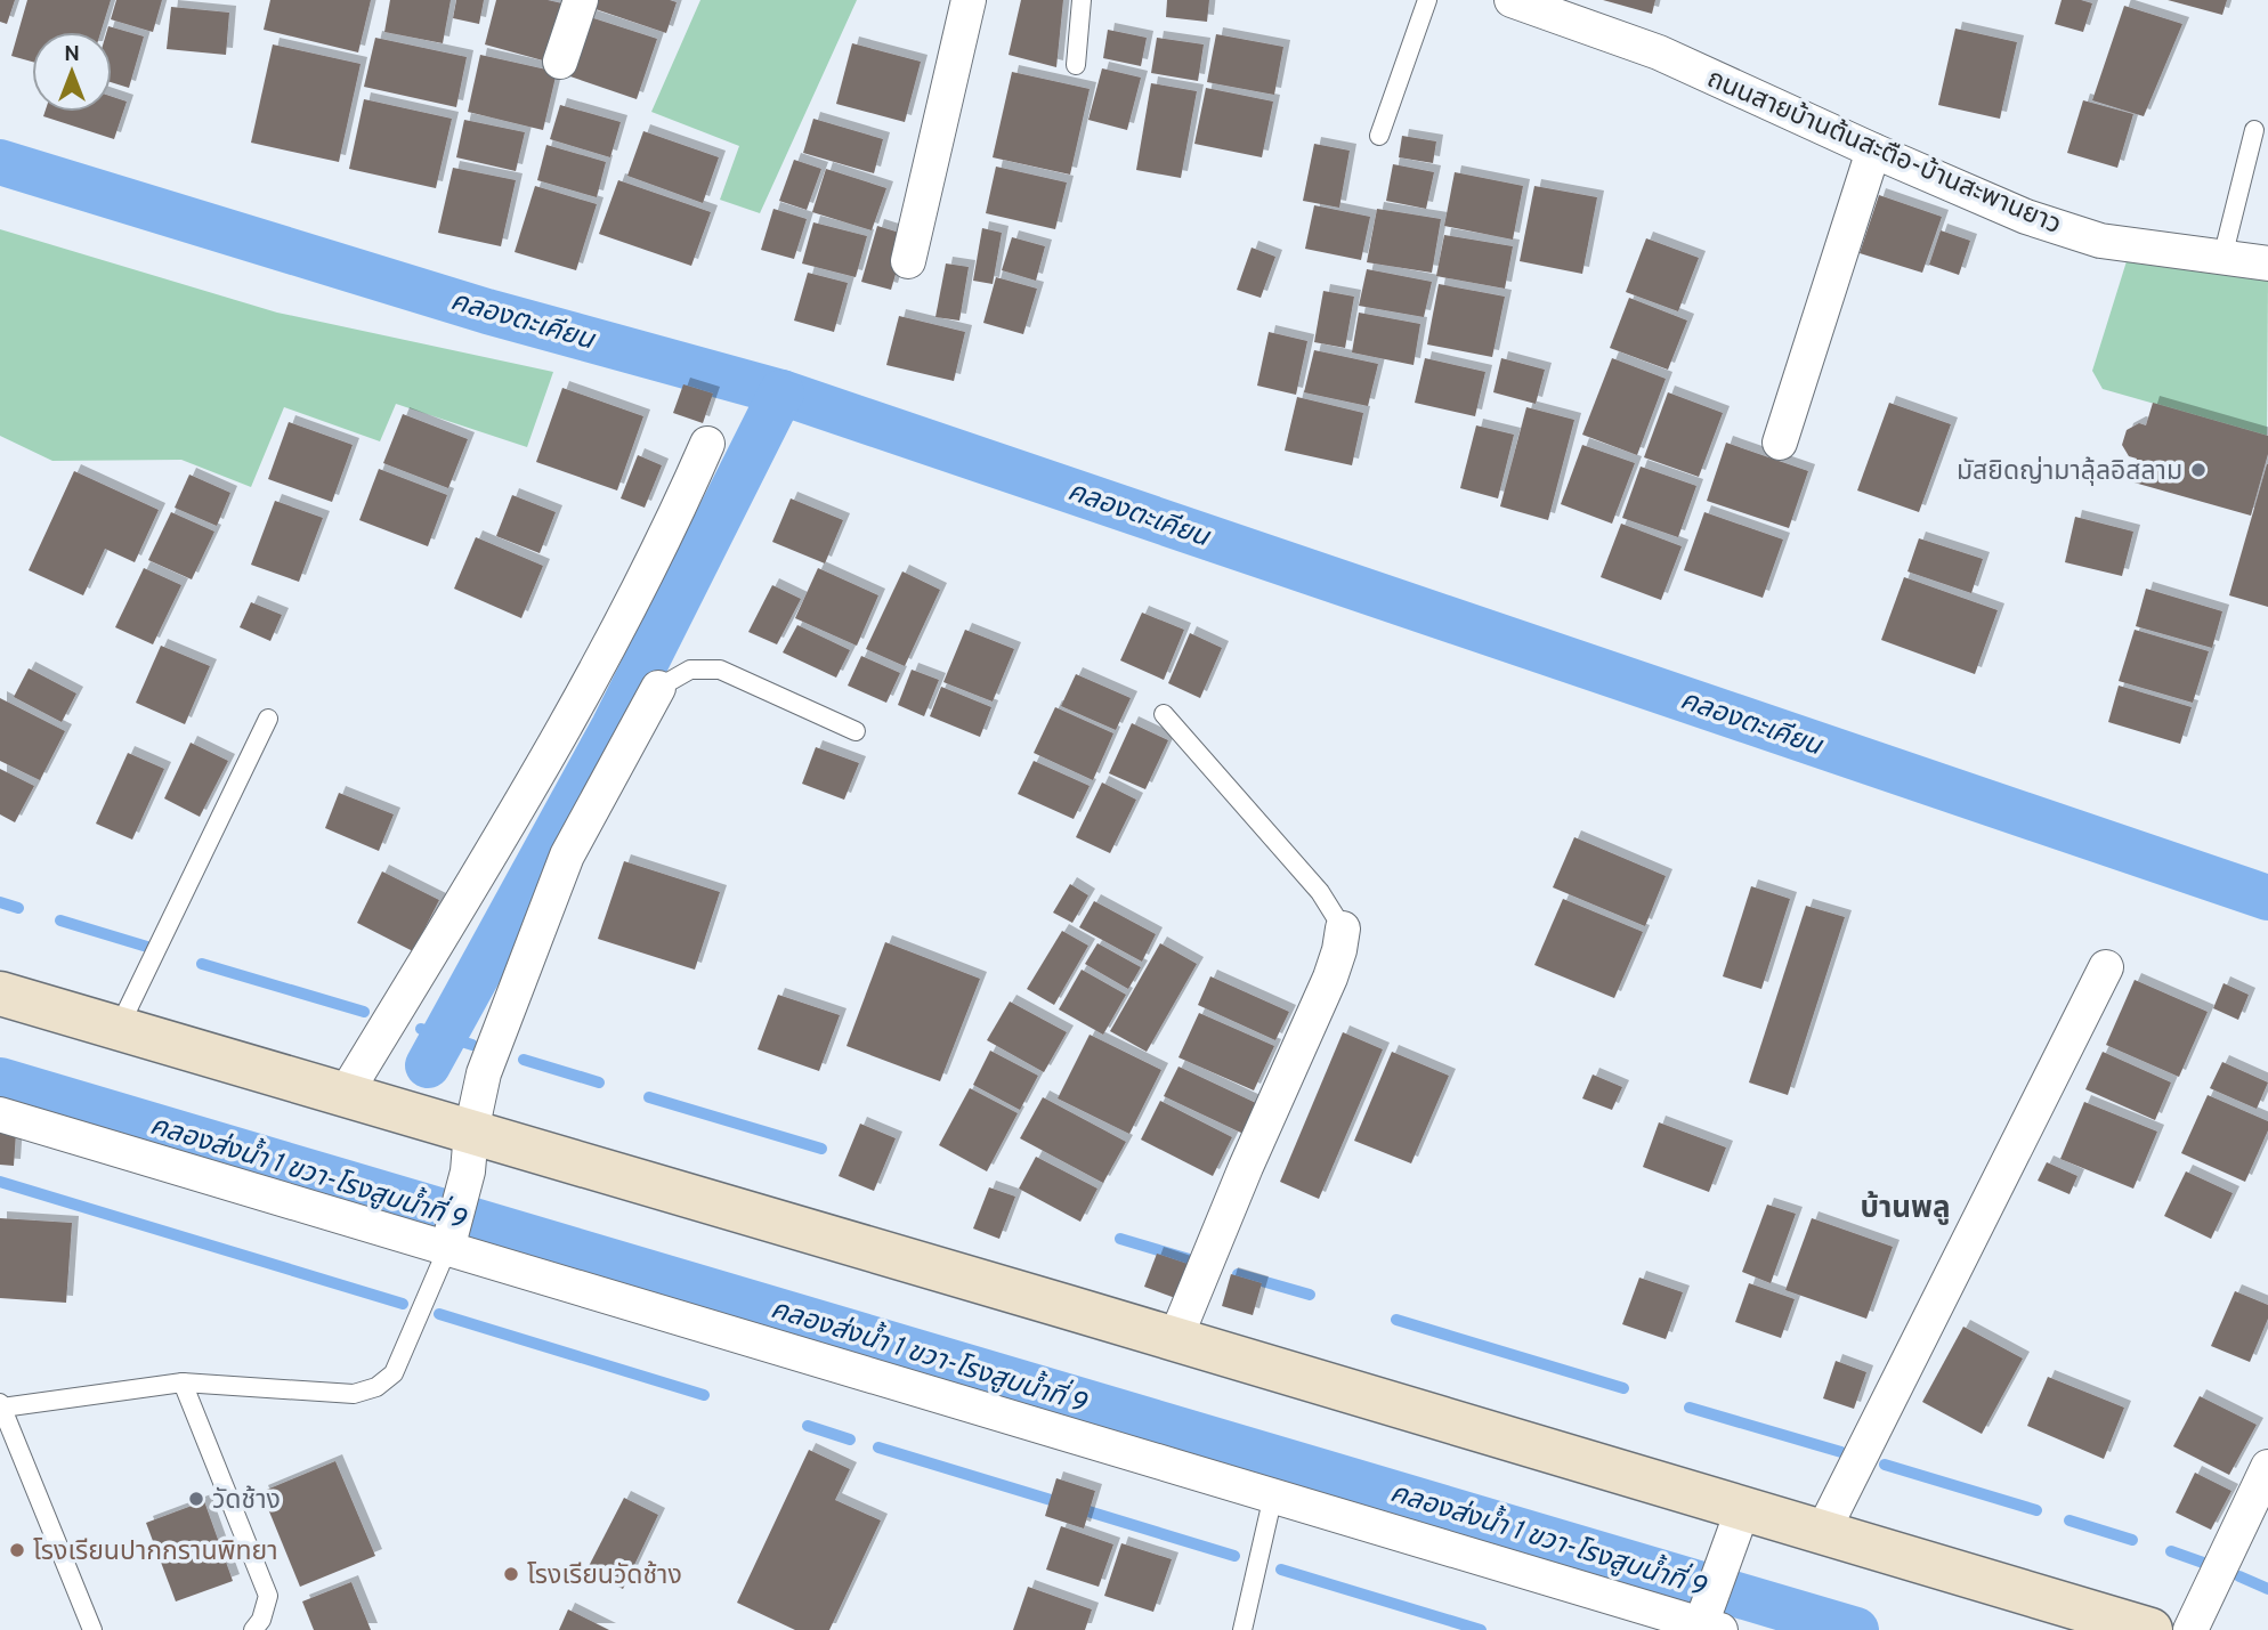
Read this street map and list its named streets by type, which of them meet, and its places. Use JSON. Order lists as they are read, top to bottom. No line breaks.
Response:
{"streets":{"street":["ถนนสายบ้านต้นสะตือ-บ้านสะพานยาว"]},"districts":["บ้านพลู"],"water":["คลองตะเคียน","คลองส่งน้ำ 1 ขวา-โรงสูบน้ำที่ 9"],"places":["มัสยิดญ่ามาลุ้ลอิสลาม","วัดช้าง","โรงเรียนปากกรานพิทยา","โรงเรียนวัดช้าง"],"north":"top"}
